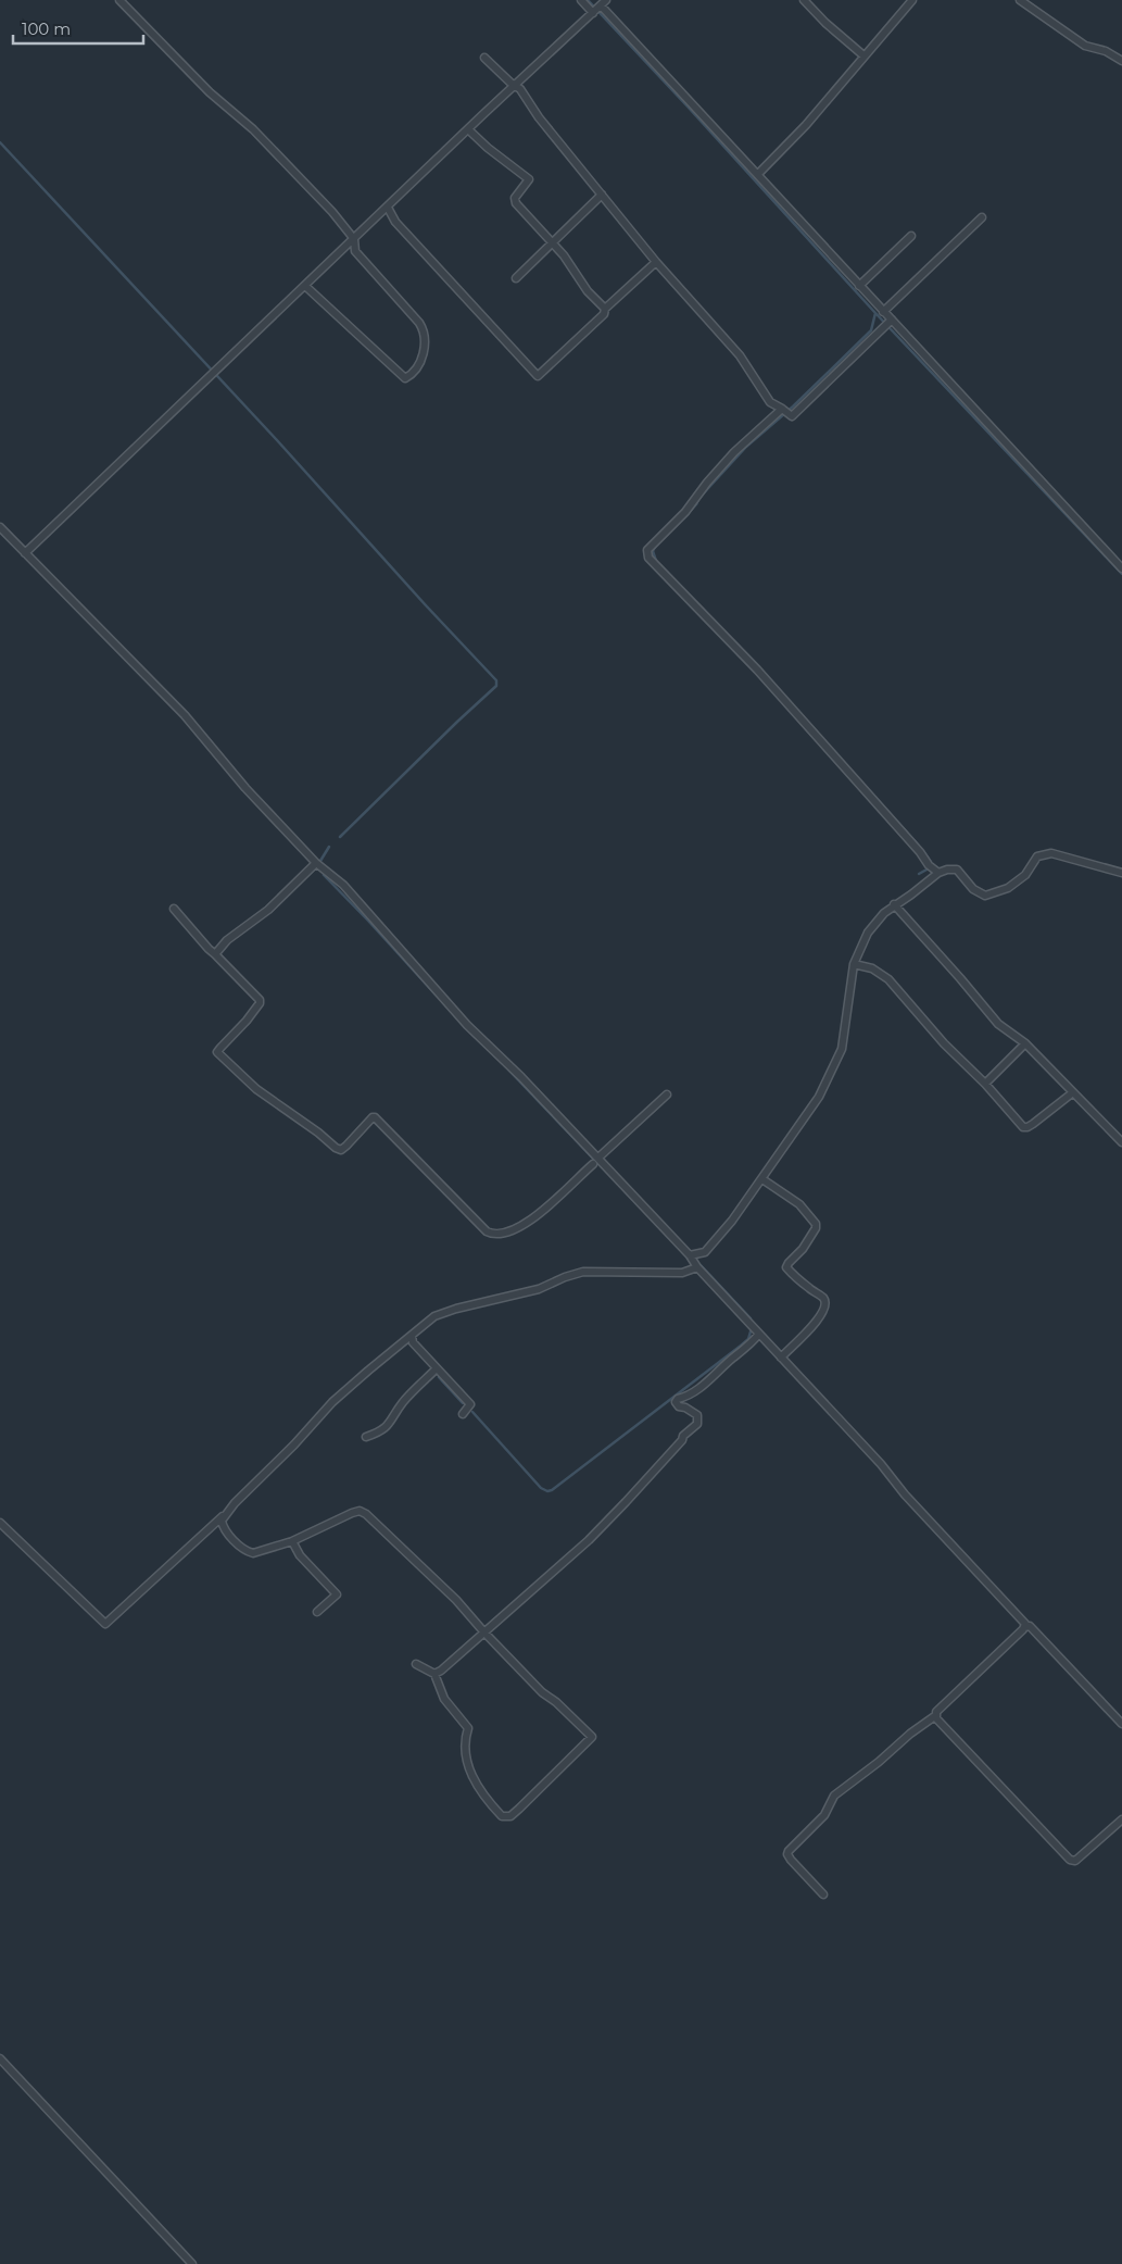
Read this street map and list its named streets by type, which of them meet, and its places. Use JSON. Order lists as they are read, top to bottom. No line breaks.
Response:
{"scale_bar":"100 m"}
